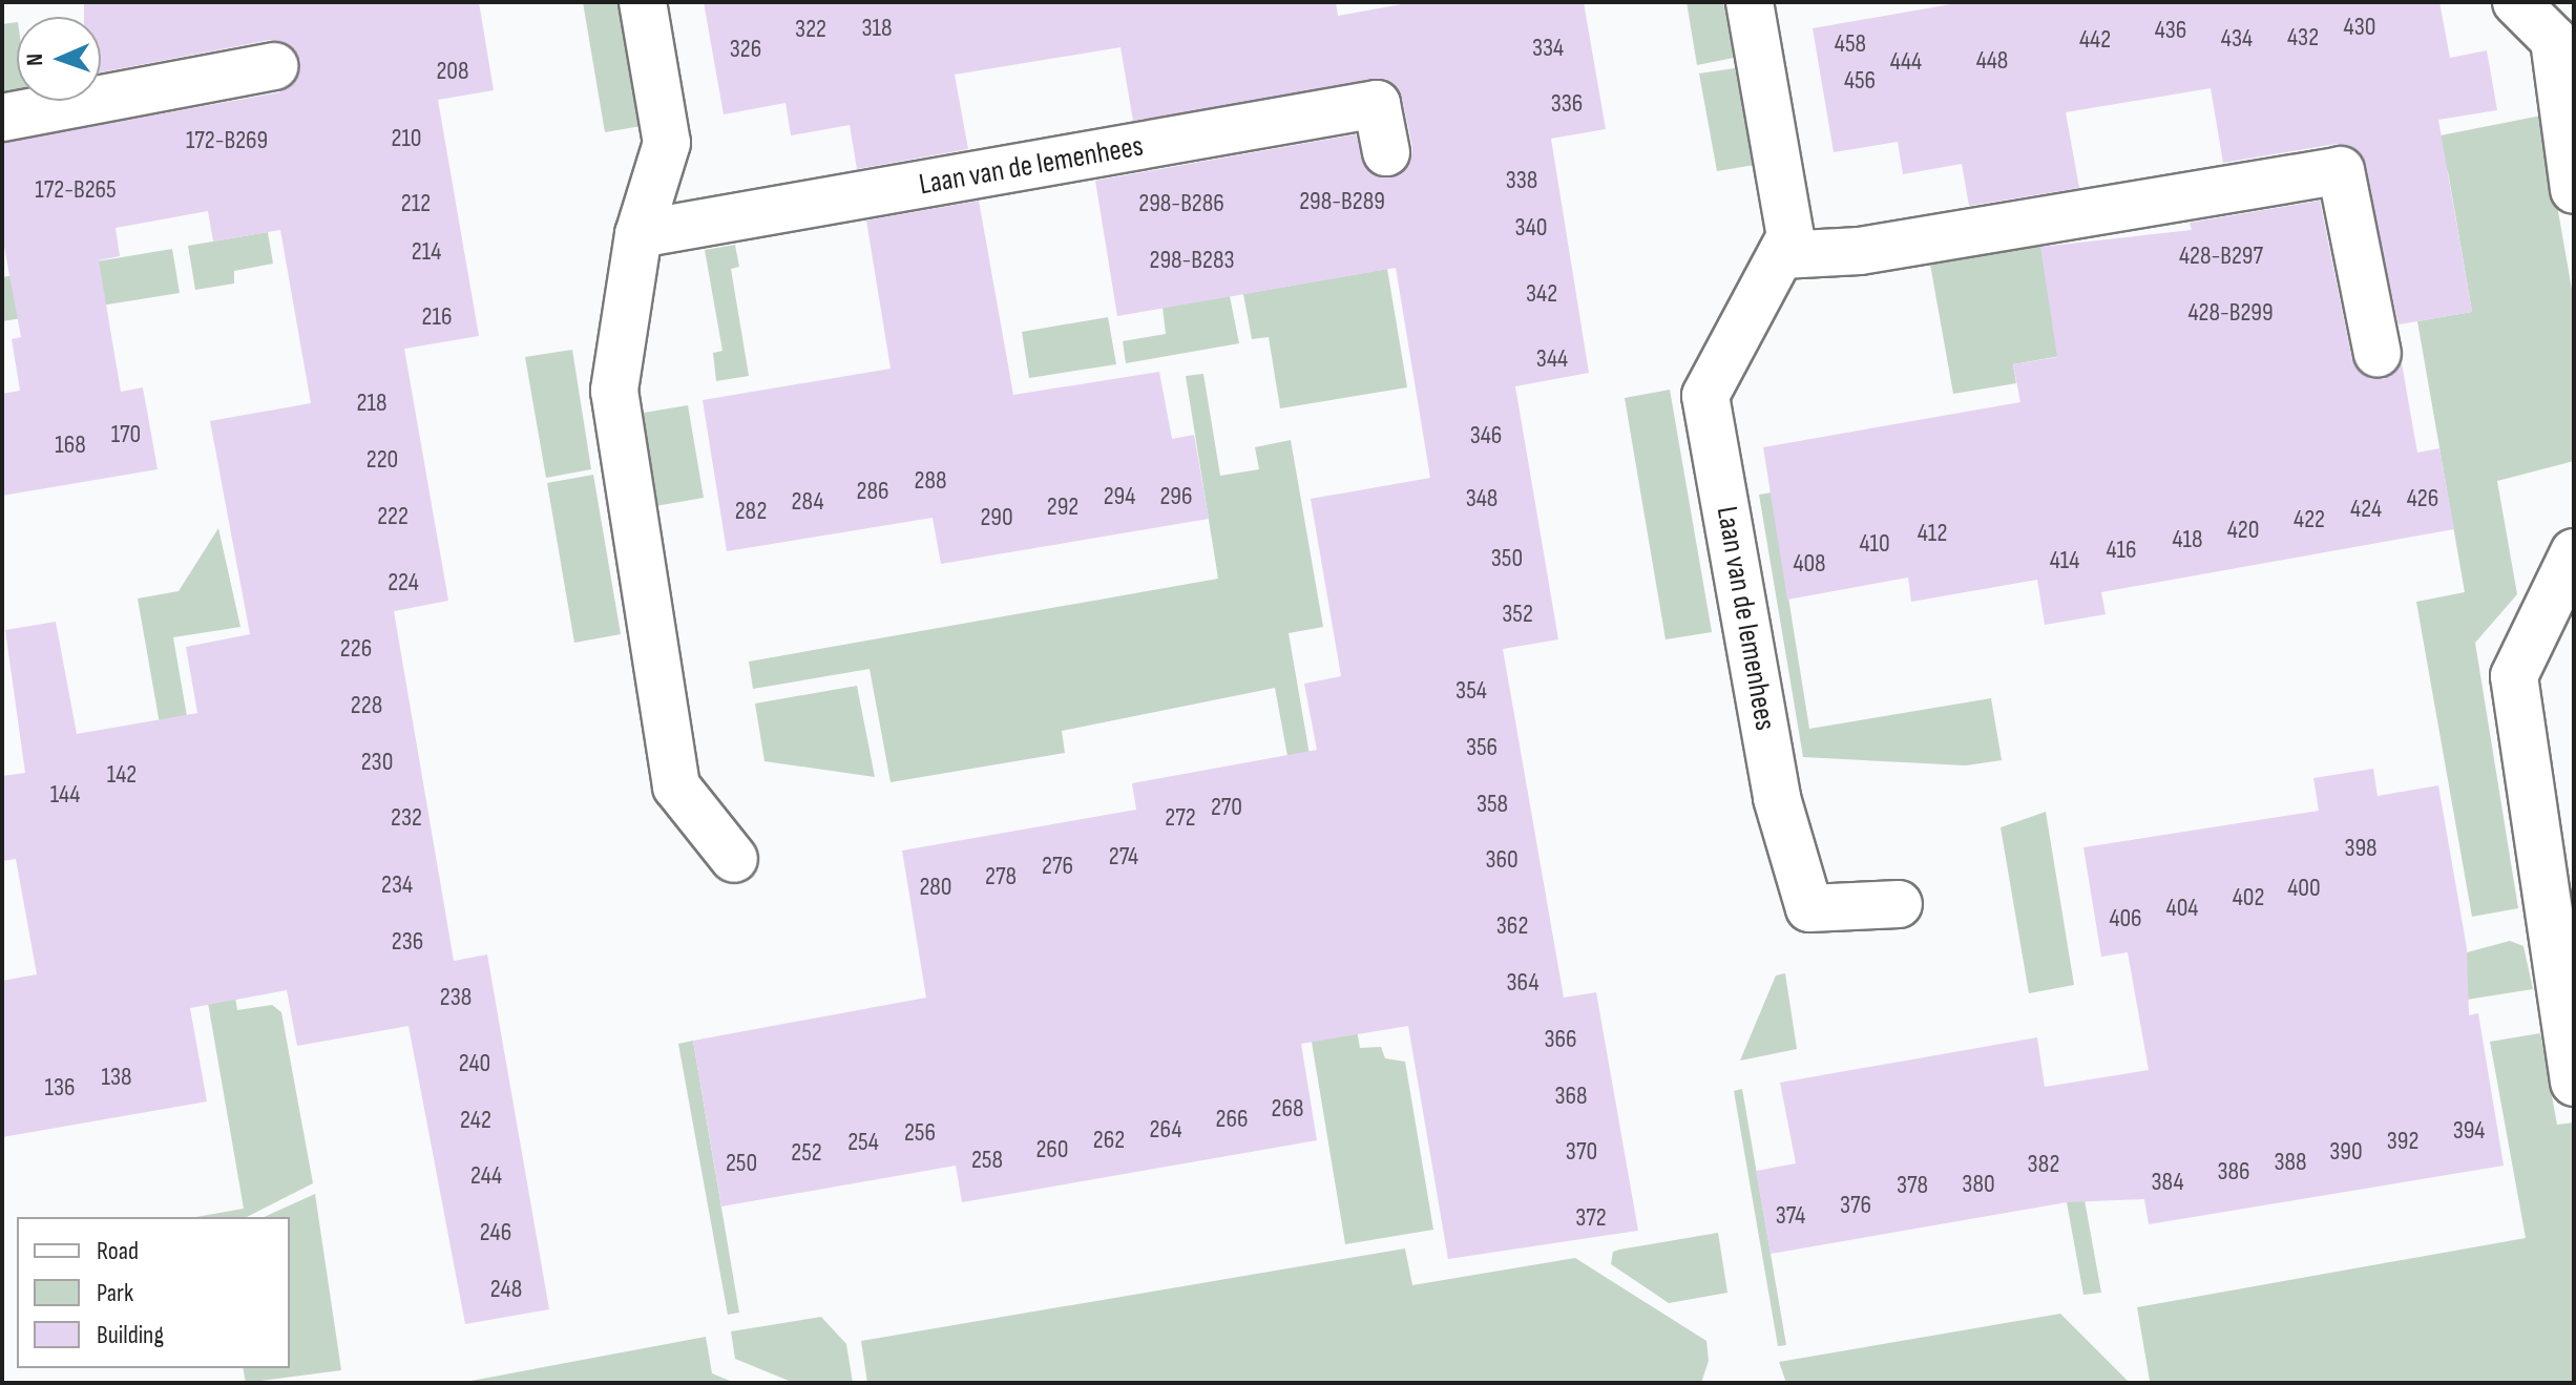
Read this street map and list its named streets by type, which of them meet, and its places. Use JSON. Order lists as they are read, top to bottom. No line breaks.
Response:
{"streets":{"street":["Laan van de Iemenhees"]},"house_numbers":["430","318","322","436","432","434","442","458","334","326","448","444","208","456","336","210","172-B269","338","172-B265","298-B289","212","298-B286","340","214","428-B297","298-B283","342","428-B299","216","344","218","170","346","168","220","288","286","294","296","348","426","284","292","424","282","222","290","422","420","412","418","410","416","350","414","408","224","352","226","354","228","356","230","142","144","358","270","232","272","398","274","360","276","278","234","280","400","402","404","406","362","236","364","238","366","240","138","136","368","268","266","242","264","394","256","262","392","254","260","370","390","252","258","388","250","382","386","244","384","380","378","376","374","372","246","248"],"legend":["Road","Park","Building"],"north":"left"}
